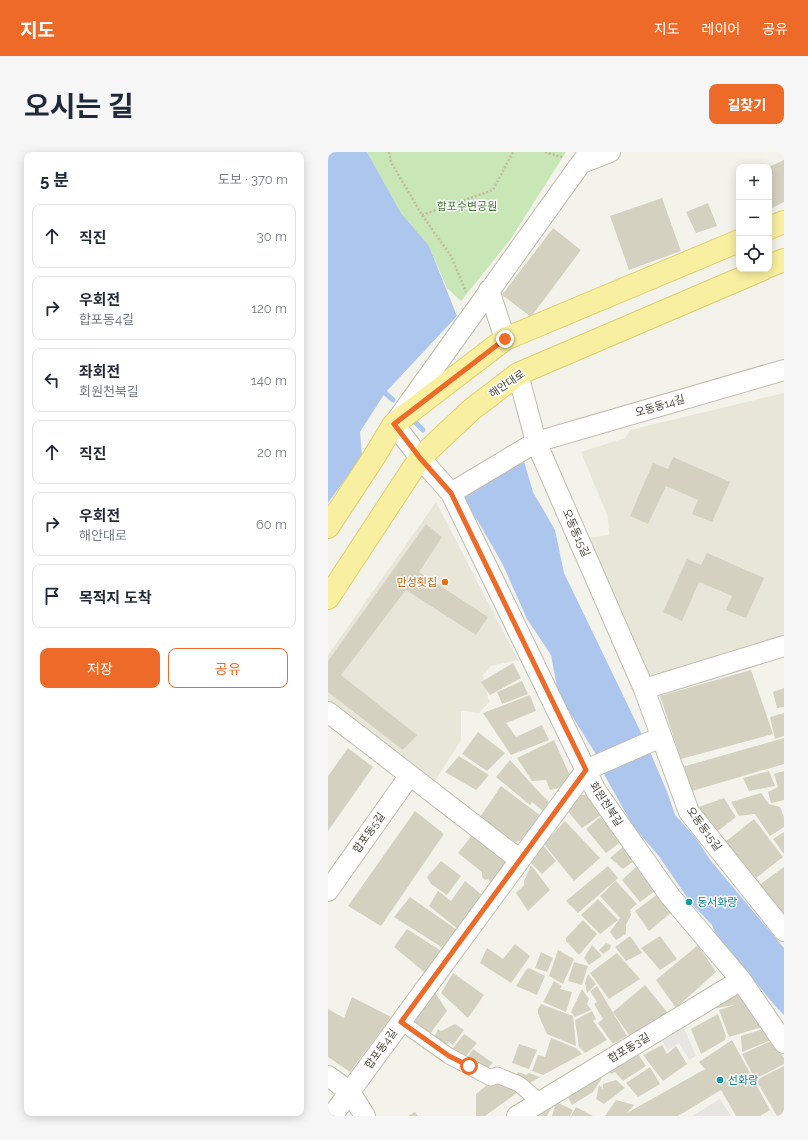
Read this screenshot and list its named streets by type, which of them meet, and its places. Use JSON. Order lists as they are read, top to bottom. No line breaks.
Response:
{"streets":{"main road":["해안대로"],"street":["오동동14길","오동동15길","회원천북길","합포동5길","합포동3길","합포동4길"]},"crossings":[["해안대로","오동동15길"],["해안대로","회원천북길"],["오동동14길","오동동15길"],["오동동14길","회원천북길"],["회원천북길","합포동3길"],["회원천북길","합포동4길"]],"parks":["합포수변공원"],"places":["만성횟집","동서화랑","선화랑"],"page":{"header":"지도","nav":["지도","레이어","공유"],"title":"오시는 길","buttons":["길찾기",["저장","공유"]],"heading":["5 분","도보 · 370 m"],"map_buttons":["+","−"],"list":[["직진","30 m"],["우회전","합포동4길","120 m"],["좌회전","회원천북길","140 m"],["직진","20 m"],["우회전","해안대로","60 m"],"목적지 도착"]}}
